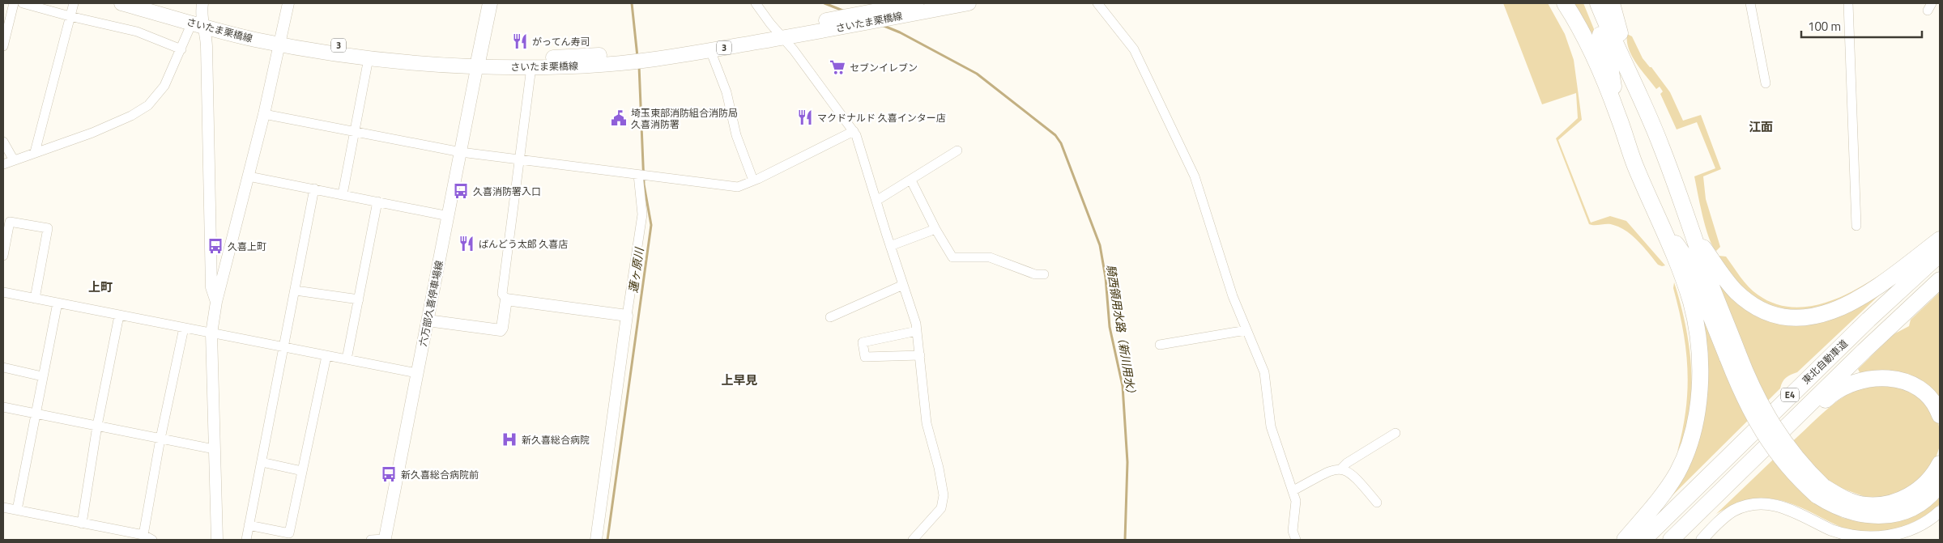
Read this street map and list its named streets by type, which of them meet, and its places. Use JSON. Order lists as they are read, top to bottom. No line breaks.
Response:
{"streets":{"highway":["東北自動車道","E4"],"main road":["さいたま栗橋線","3","六万部久喜停車場線"]},"crossings":[["さいたま栗橋線","六万部久喜停車場線"]],"districts":["江面","上町","上早見"],"water":["蓮ヶ原川","騎西領用水路（新川用水）"],"places":{"restaurant":["がってん寿司","マクドナルド 久喜インター店","ばんどう太郎 久喜店"],"supermarket":["セブンイレブン"],"public building":["埼玉東部消防組合消防局 久喜消防署"],"bus stop":["久喜消防署入口","久喜上町","新久喜総合病院前"],"hospital":["新久喜総合病院"]},"scale_bar":"100 m"}
